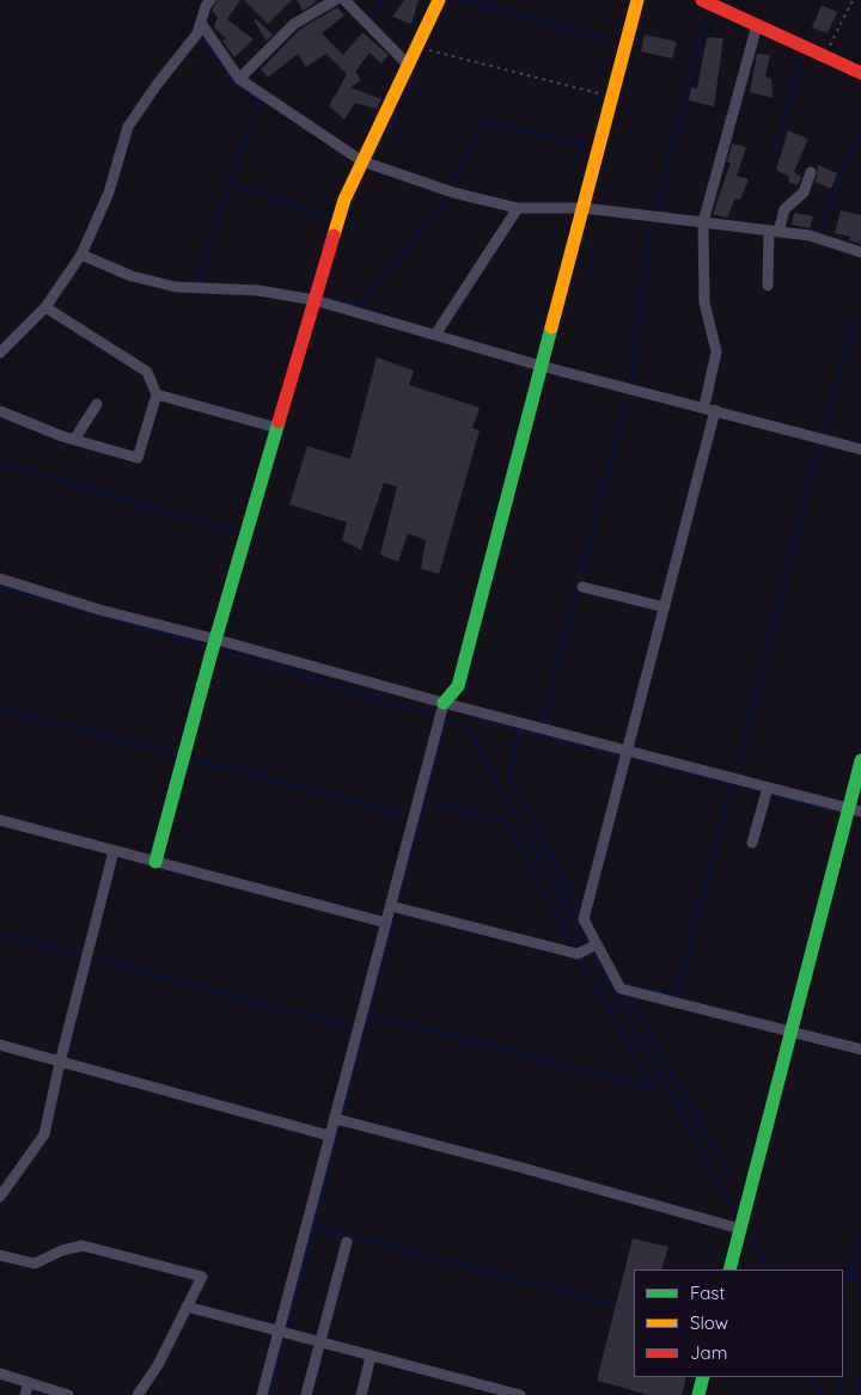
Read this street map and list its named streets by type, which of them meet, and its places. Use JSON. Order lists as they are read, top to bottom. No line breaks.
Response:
{"legend":["Fast","Slow","Jam"]}
